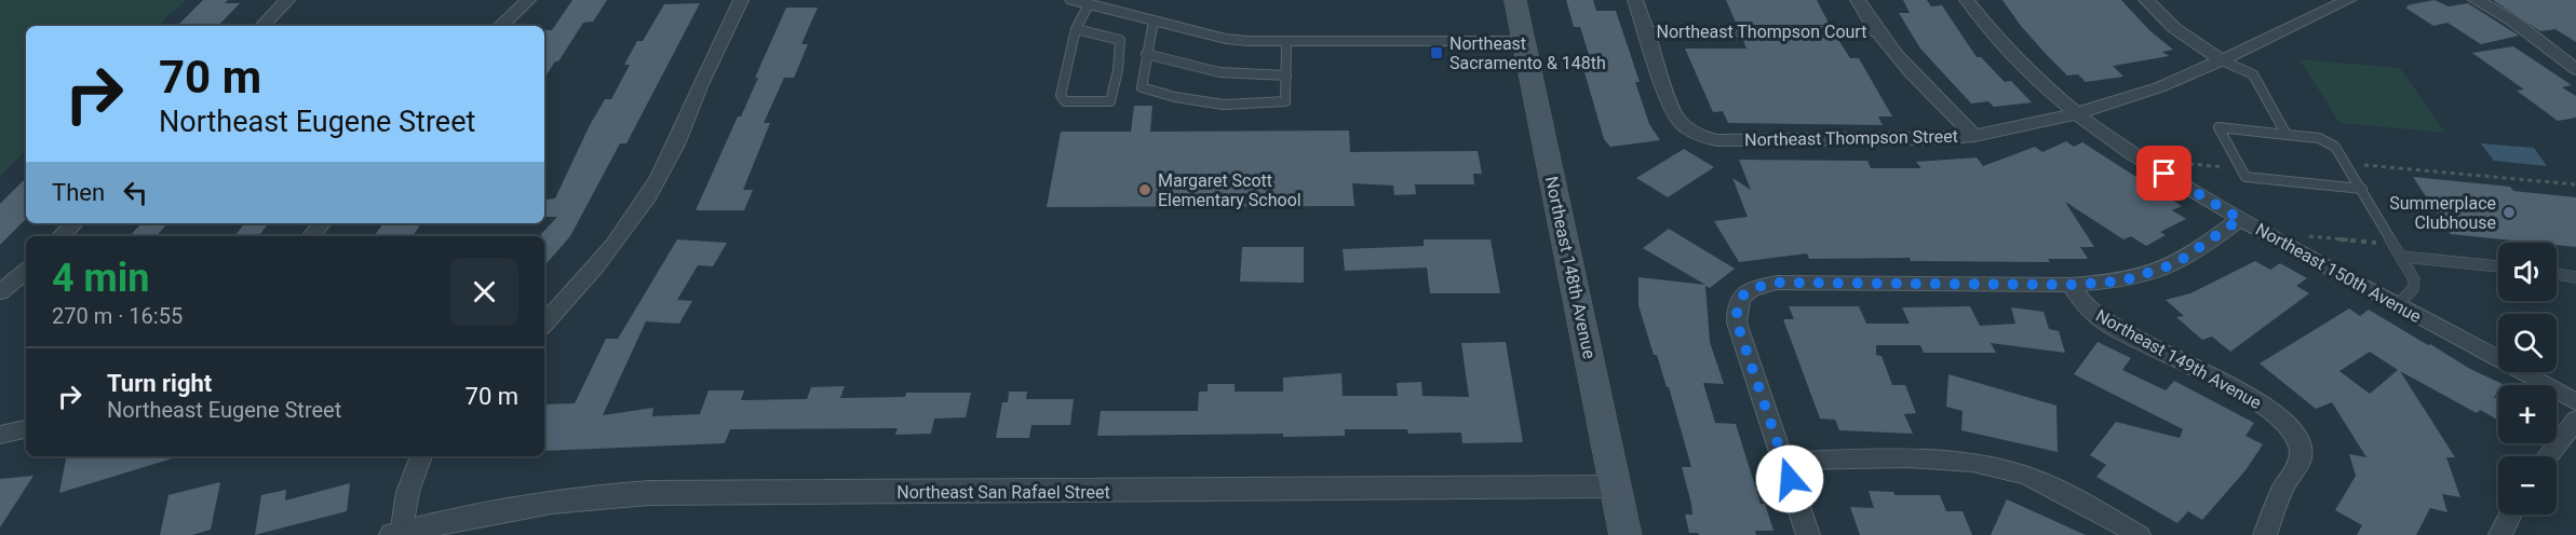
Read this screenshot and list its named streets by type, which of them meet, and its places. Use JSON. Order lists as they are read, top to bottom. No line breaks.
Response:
{"streets":{"main road":["Northeast 148th Avenue"],"street":["Northeast Thompson Court","Northeast Thompson Street","Northeast 150th Avenue","Northeast 149th Avenue","Northeast San Rafael Street"]},"crossings":[["Northeast Thompson Court","Northeast Thompson Street"],["Northeast Thompson Street","Northeast 150th Avenue"],["Northeast 148th Avenue","Northeast San Rafael Street"]],"places":{"transit":["Northeast Sacramento & 148th"],"other":["Margaret Scott Elementary School","Summerplace Clubhouse"]},"page":{"turn":["70 m","Northeast Eugene Street"],"then":"Then","heading":["4 min","270 m · 16:55"],"map_buttons":["+","−"],"list":[{"name":"Turn right","note":"Northeast Eugene Street","value":"70 m"}]}}
